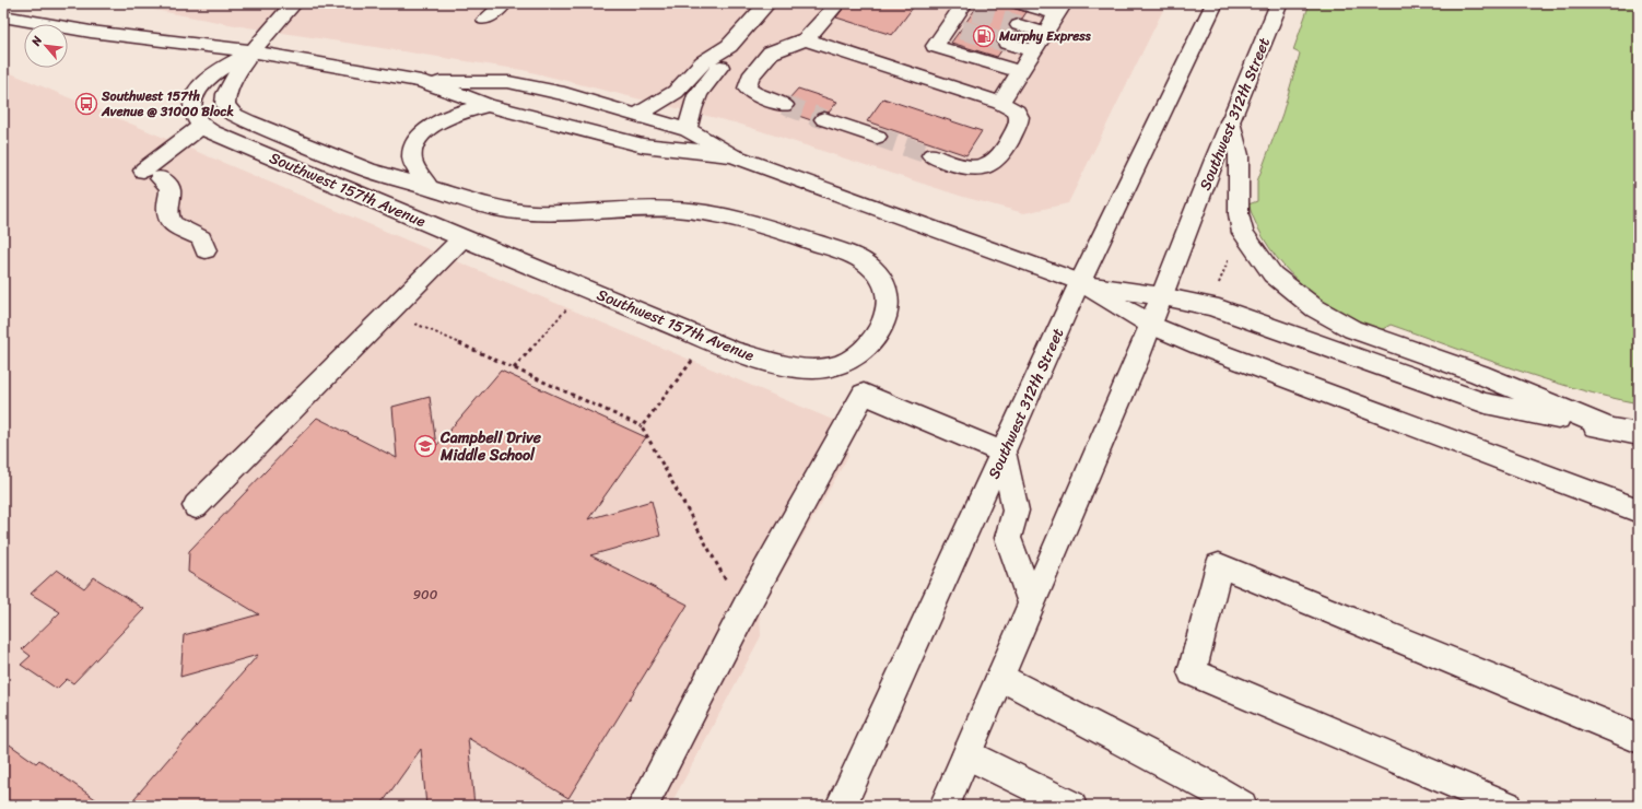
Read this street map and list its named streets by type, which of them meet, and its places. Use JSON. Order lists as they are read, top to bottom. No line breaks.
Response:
{"streets":{"main road":["Southwest 312th Street","Southwest 157th Avenue"]},"places":{"fuel station":["Murphy Express"],"bus stop":["Southwest 157th Avenue @ 31000 Block"],"school or university":["Campbell Drive Middle School"]},"house_numbers":["900"],"north":"top left"}
